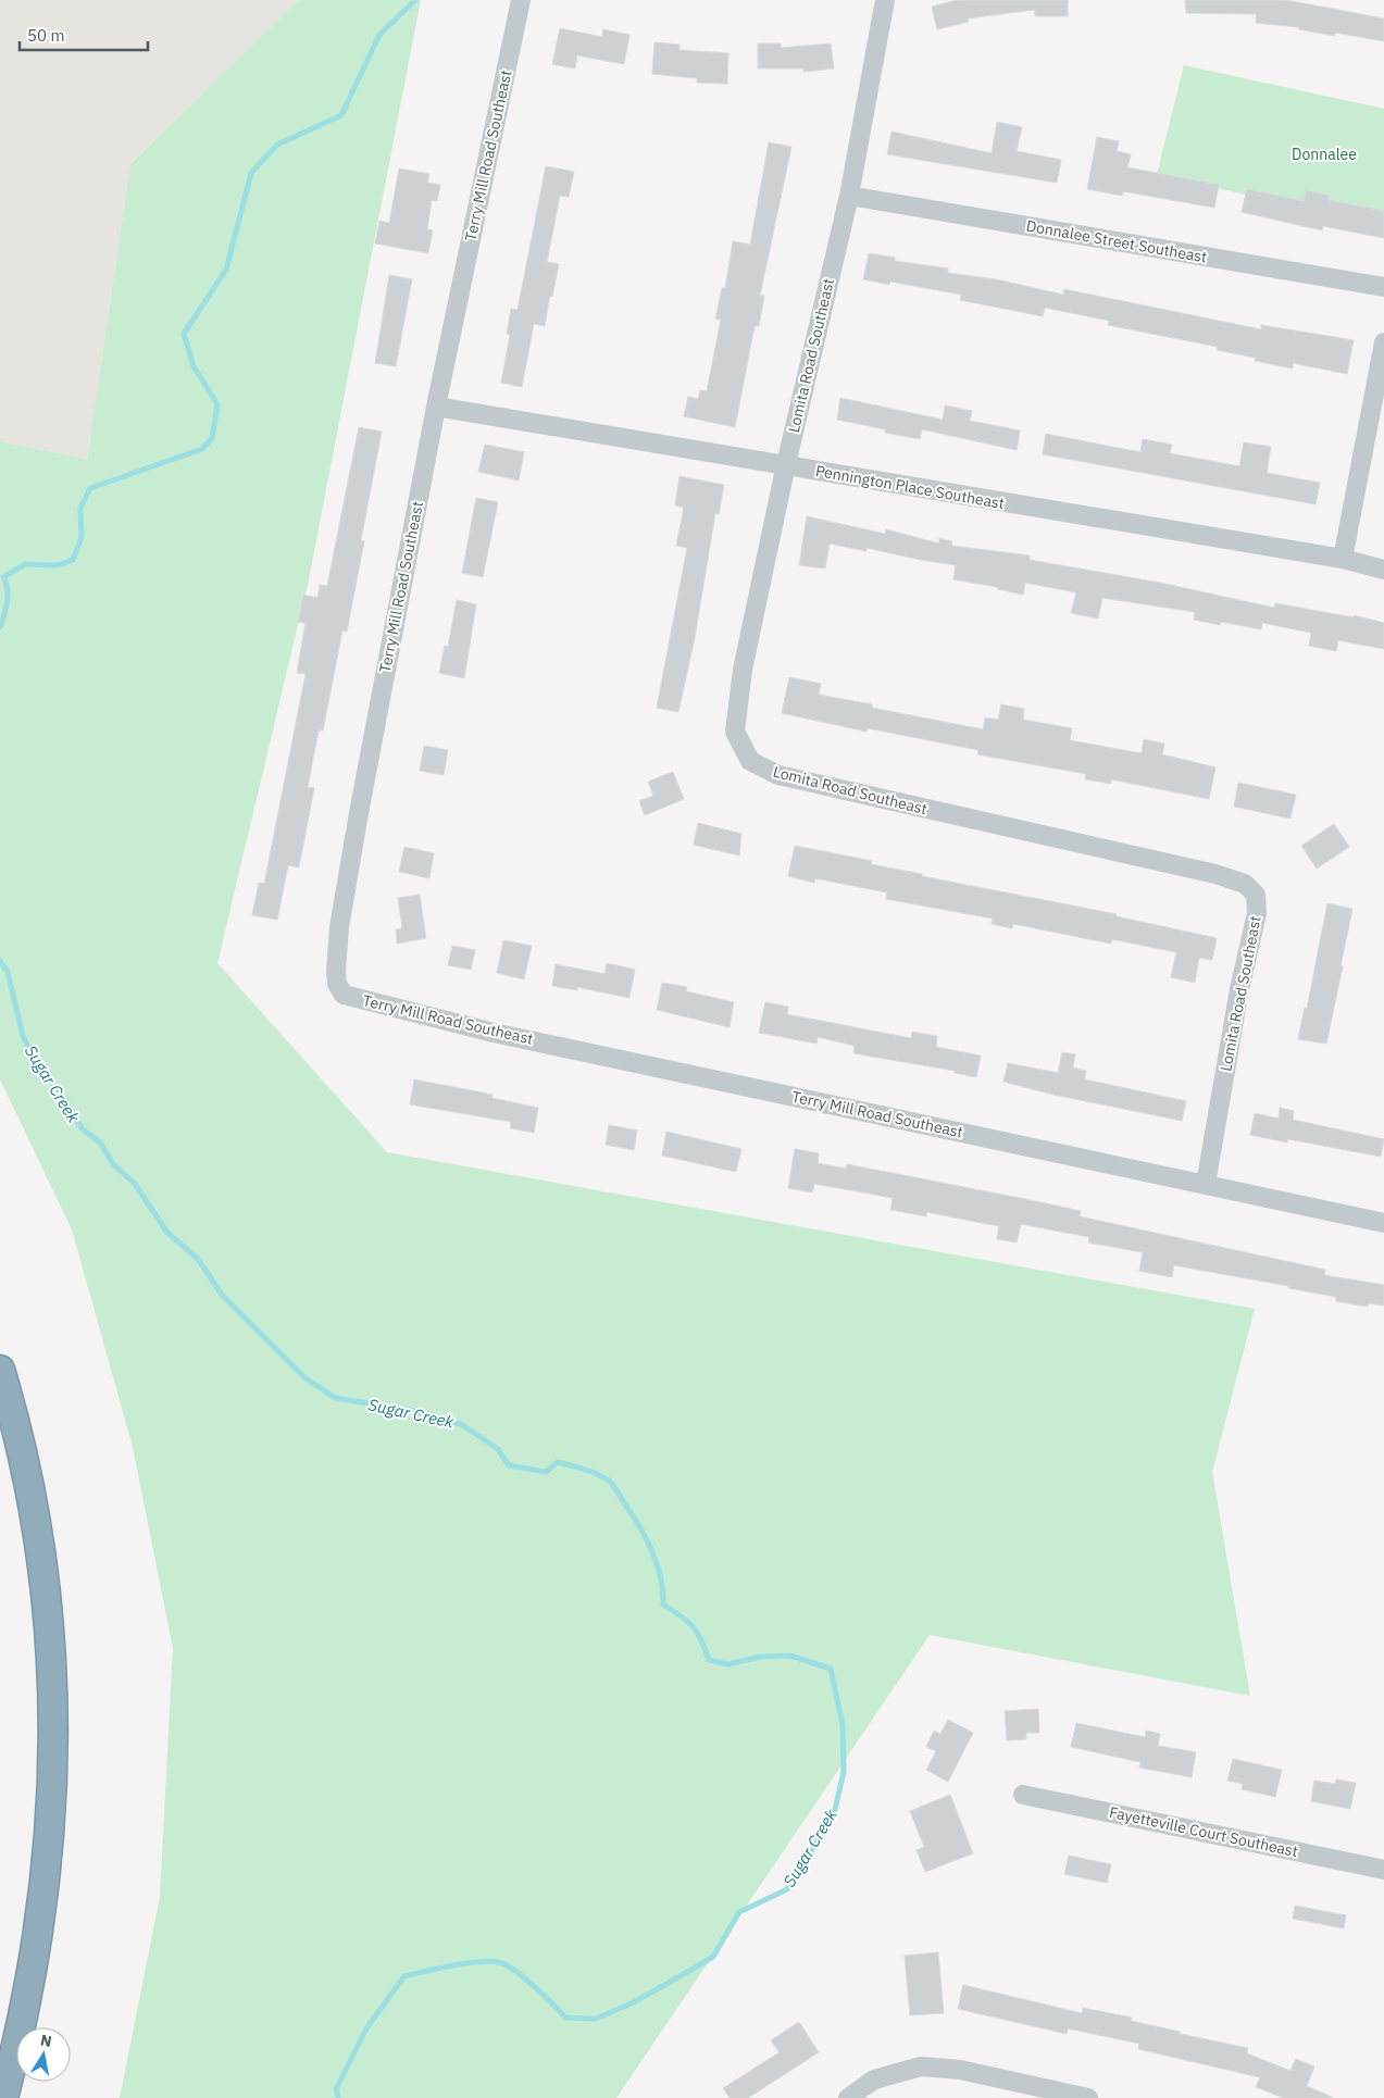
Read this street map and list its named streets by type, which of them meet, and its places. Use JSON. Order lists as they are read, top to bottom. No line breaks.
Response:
{"streets":{"street":["Terry Mill Road Southeast","Donnalee Street Southeast","Lomita Road Southeast","Pennington Place Southeast","Fayetteville Court Southeast"]},"crossings":[["Terry Mill Road Southeast","Lomita Road Southeast"],["Terry Mill Road Southeast","Pennington Place Southeast"],["Donnalee Street Southeast","Lomita Road Southeast"],["Lomita Road Southeast","Pennington Place Southeast"]],"water":["Sugar Creek"],"parks":["Donnalee"],"scale_bar":"50 m","north":"top"}
